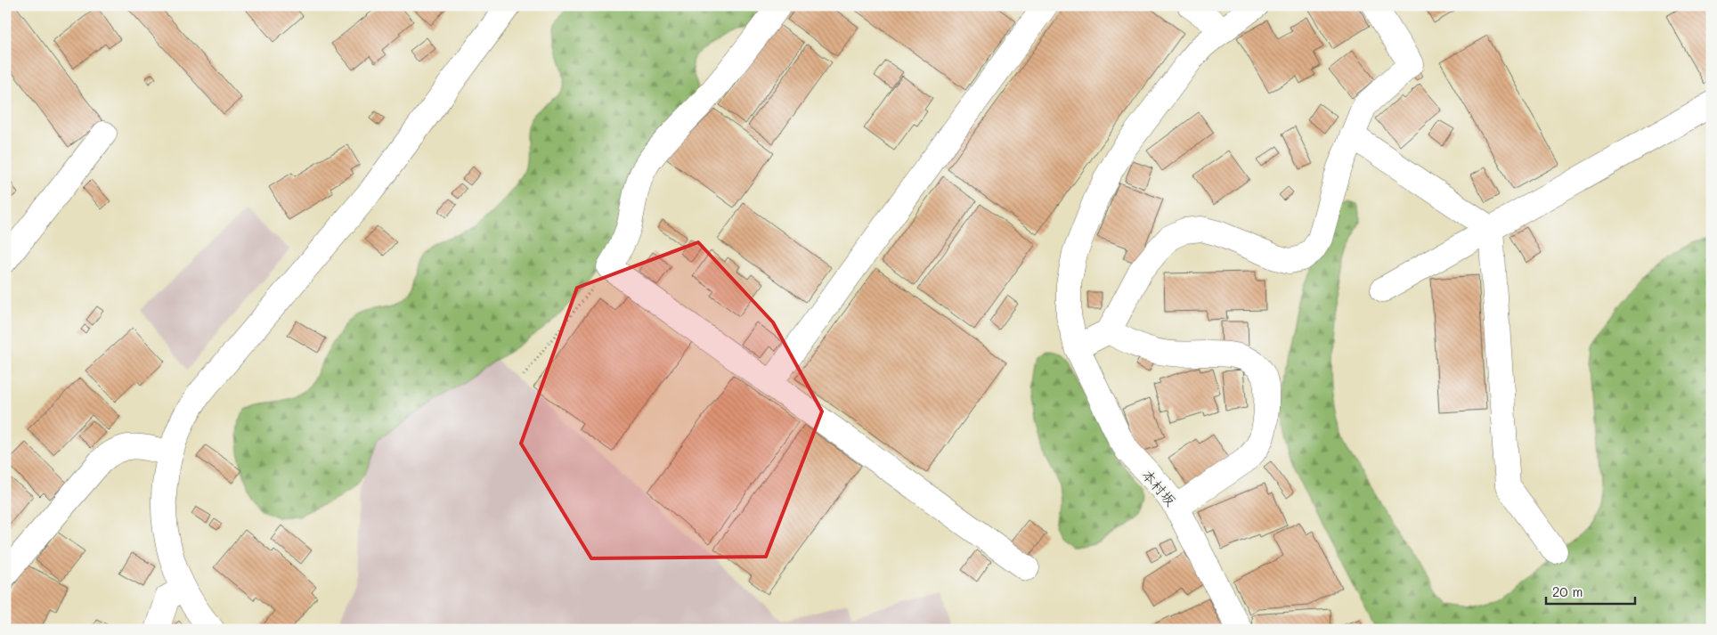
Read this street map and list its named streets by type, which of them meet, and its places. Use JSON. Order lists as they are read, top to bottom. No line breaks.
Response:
{"streets":{"street":["本村坂"]},"scale_bar":"20 m"}
